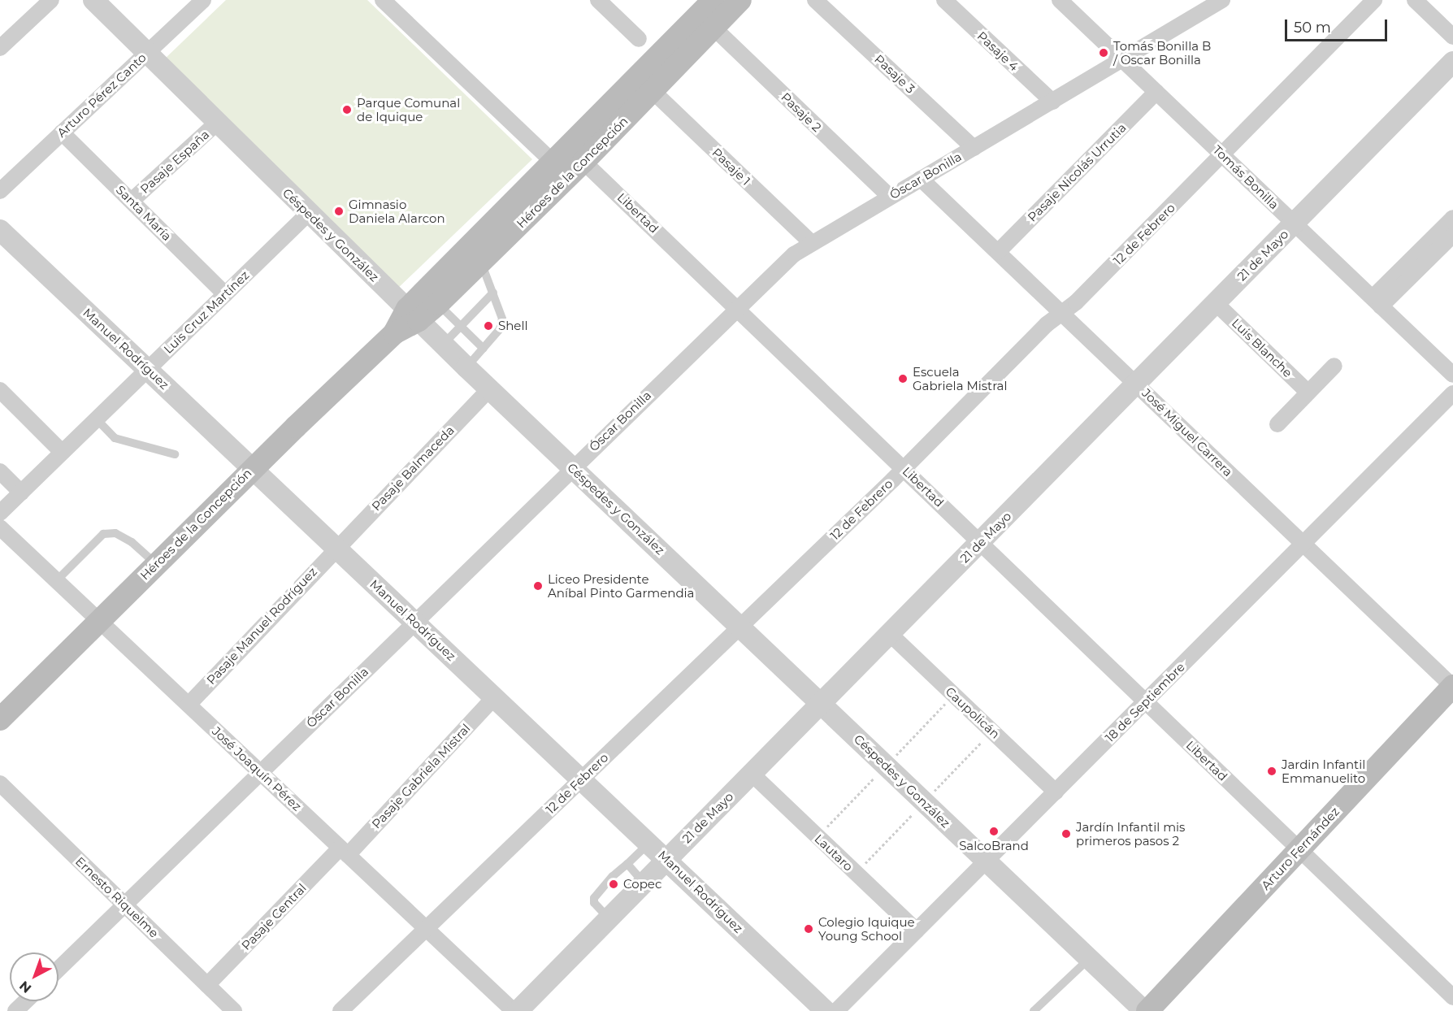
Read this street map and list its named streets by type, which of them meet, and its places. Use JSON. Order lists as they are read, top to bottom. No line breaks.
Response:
{"streets":{"main road":["Héroes de la Concepción","Arturo Fernández"],"street":["Pasaje 4","Pasaje 3","Arturo Pérez Canto","Pasaje 2","Pasaje España","Pasaje 1","Pasaje Nicolás Urrutia","Óscar Bonilla","Tomás Bonilla","Santa María","Libertad","12 de Febrero","Céspedes y González","21 de Mayo","Luis Cruz Martínez","Luis Blanche","Manuel Rodríguez","José Miguel Carrera","Pasaje Balmaceda","Pasaje Manuel Rodríguez","18 de Septiembre","Caupolicán","José Joaquín Pérez","Pasaje Gabriela Mistral","Lautaro","Ernesto Riquelme","Pasaje Central"]},"crossings":[["Pasaje 4","Óscar Bonilla"],["Pasaje 3","Óscar Bonilla"],["Arturo Pérez Canto","Santa María"],["Arturo Pérez Canto","Céspedes y González"],["Pasaje 2","Héroes de la Concepción"],["Pasaje 2","Óscar Bonilla"],["Pasaje España","Santa María"],["Pasaje España","Céspedes y González"],["Pasaje 1","Héroes de la Concepción"],["Pasaje 1","Óscar Bonilla"],["Héroes de la Concepción","Libertad"],["Héroes de la Concepción","Céspedes y González"],["Héroes de la Concepción","Manuel Rodríguez"],["Héroes de la Concepción","José Joaquín Pérez"],["Pasaje Nicolás Urrutia","Tomás Bonilla"],["Pasaje Nicolás Urrutia","José Miguel Carrera"],["Óscar Bonilla","Tomás Bonilla"],["Óscar Bonilla","Libertad"],["Óscar Bonilla","Céspedes y González"],["Óscar Bonilla","Manuel Rodríguez"],["Óscar Bonilla","José Miguel Carrera"],["Óscar Bonilla","José Joaquín Pérez"],["Óscar Bonilla","Ernesto Riquelme"],["Tomás Bonilla","12 de Febrero"],["Tomás Bonilla","21 de Mayo"],["Santa María","Luis Cruz Martínez"],["Libertad","12 de Febrero"],["Libertad","21 de Mayo"],["Libertad","18 de Septiembre"],["Libertad","Arturo Fernández"],["12 de Febrero","Céspedes y González"],["12 de Febrero","Manuel Rodríguez"],["12 de Febrero","José Miguel Carrera"],["12 de Febrero","José Joaquín Pérez"],["Céspedes y González","21 de Mayo"],["Céspedes y González","Luis Cruz Martínez"],["Céspedes y González","Pasaje Balmaceda"],["Céspedes y González","18 de Septiembre"],["Céspedes y González","Arturo Fernández"],["21 de Mayo","Luis Blanche"],["21 de Mayo","Manuel Rodríguez"],["21 de Mayo","José Miguel Carrera"],["21 de Mayo","Caupolicán"],["21 de Mayo","José Joaquín Pérez"],["21 de Mayo","Lautaro"],["Luis Cruz Martínez","Manuel Rodríguez"],["Manuel Rodríguez","Pasaje Balmaceda"],["Manuel Rodríguez","Pasaje Manuel Rodríguez"],["Manuel Rodríguez","Pasaje Gabriela Mistral"],["José Miguel Carrera","18 de Septiembre"],["José Miguel Carrera","Arturo Fernández"],["Pasaje Balmaceda","Pasaje Manuel Rodríguez"],["Pasaje Manuel Rodríguez","José Joaquín Pérez"],["18 de Septiembre","Caupolicán"],["18 de Septiembre","Lautaro"],["José Joaquín Pérez","Pasaje Gabriela Mistral"],["José Joaquín Pérez","Pasaje Central"],["Pasaje Gabriela Mistral","Pasaje Central"],["Ernesto Riquelme","Pasaje Central"]],"places":["Tomás Bonilla B / Oscar Bonilla","Parque Comunal de Iquique","Gimnasio Daniela Alarcon","Shell","Escuela Gabriela Mistral","Liceo Presidente Aníbal Pinto Garmendia","Jardin Infantil Emmanuelito","SalcoBrand","Jardín Infantil mis primeros pasos 2","Copec","Colegio Iquique Young School"],"scale_bar":"50 m","north":"bottom left"}
